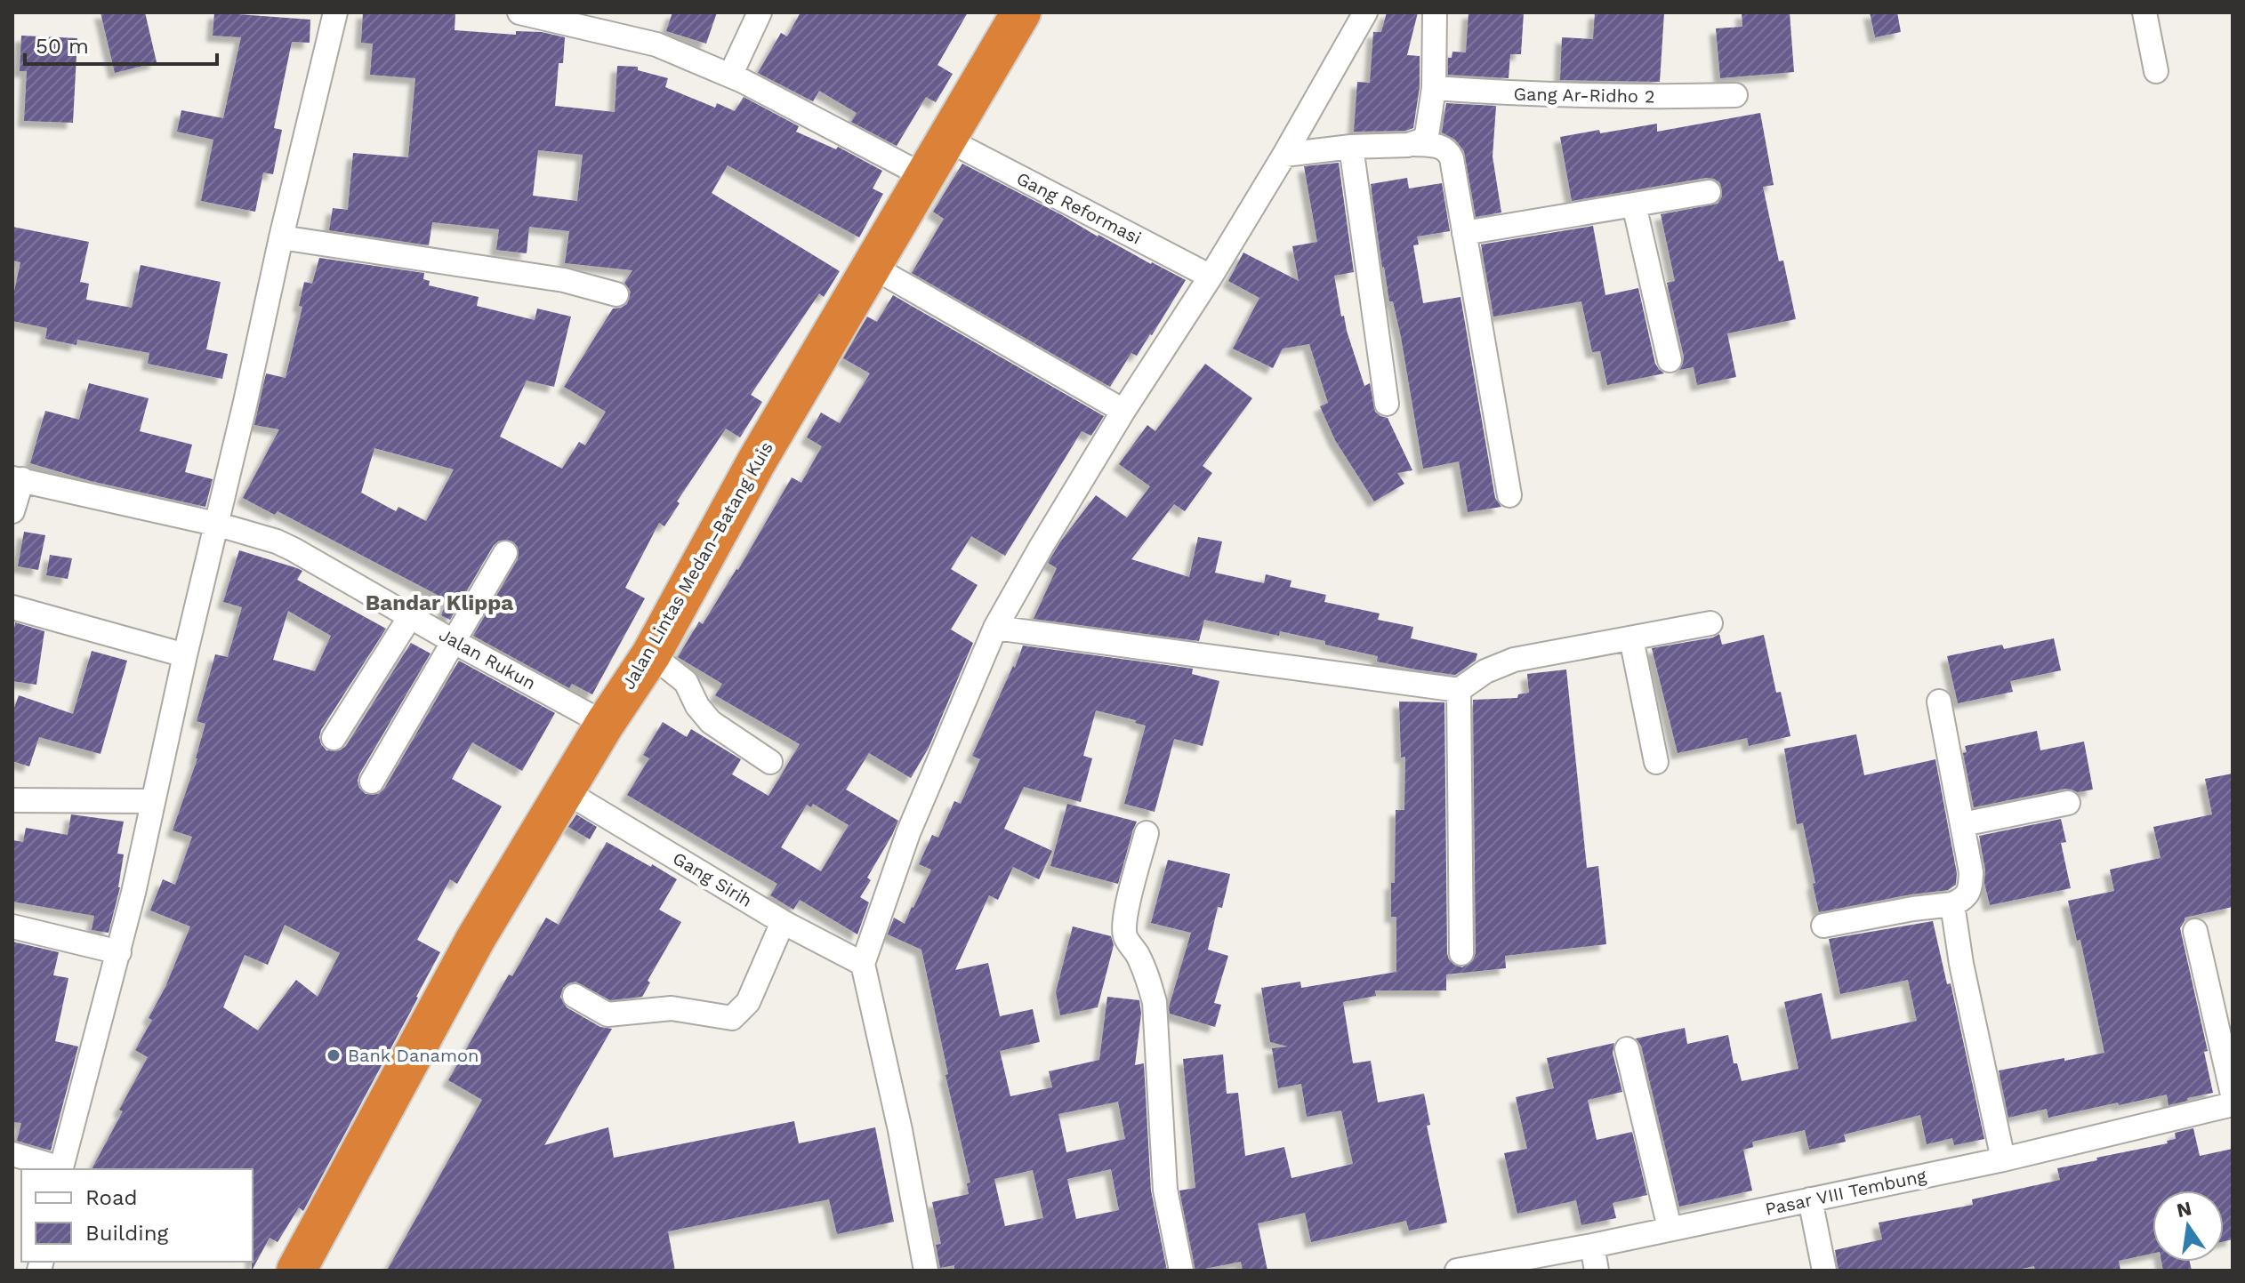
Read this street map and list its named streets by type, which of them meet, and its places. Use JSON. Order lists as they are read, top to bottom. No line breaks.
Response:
{"streets":{"highway":["Jalan Lintas Medan–Batang Kuis"],"street":["Gang Ar-Ridho 2","Gang Reformasi","Jalan Rukun","Gang Sirih","Pasar VIII Tembung"]},"crossings":[["Gang Reformasi","Jalan Lintas Medan–Batang Kuis"],["Jalan Lintas Medan–Batang Kuis","Jalan Rukun"],["Jalan Lintas Medan–Batang Kuis","Gang Sirih"]],"districts":["Bandar Klippa"],"places":["Bank Danamon"],"legend":["Road","Building"],"scale_bar":"50 m","north":"top"}
